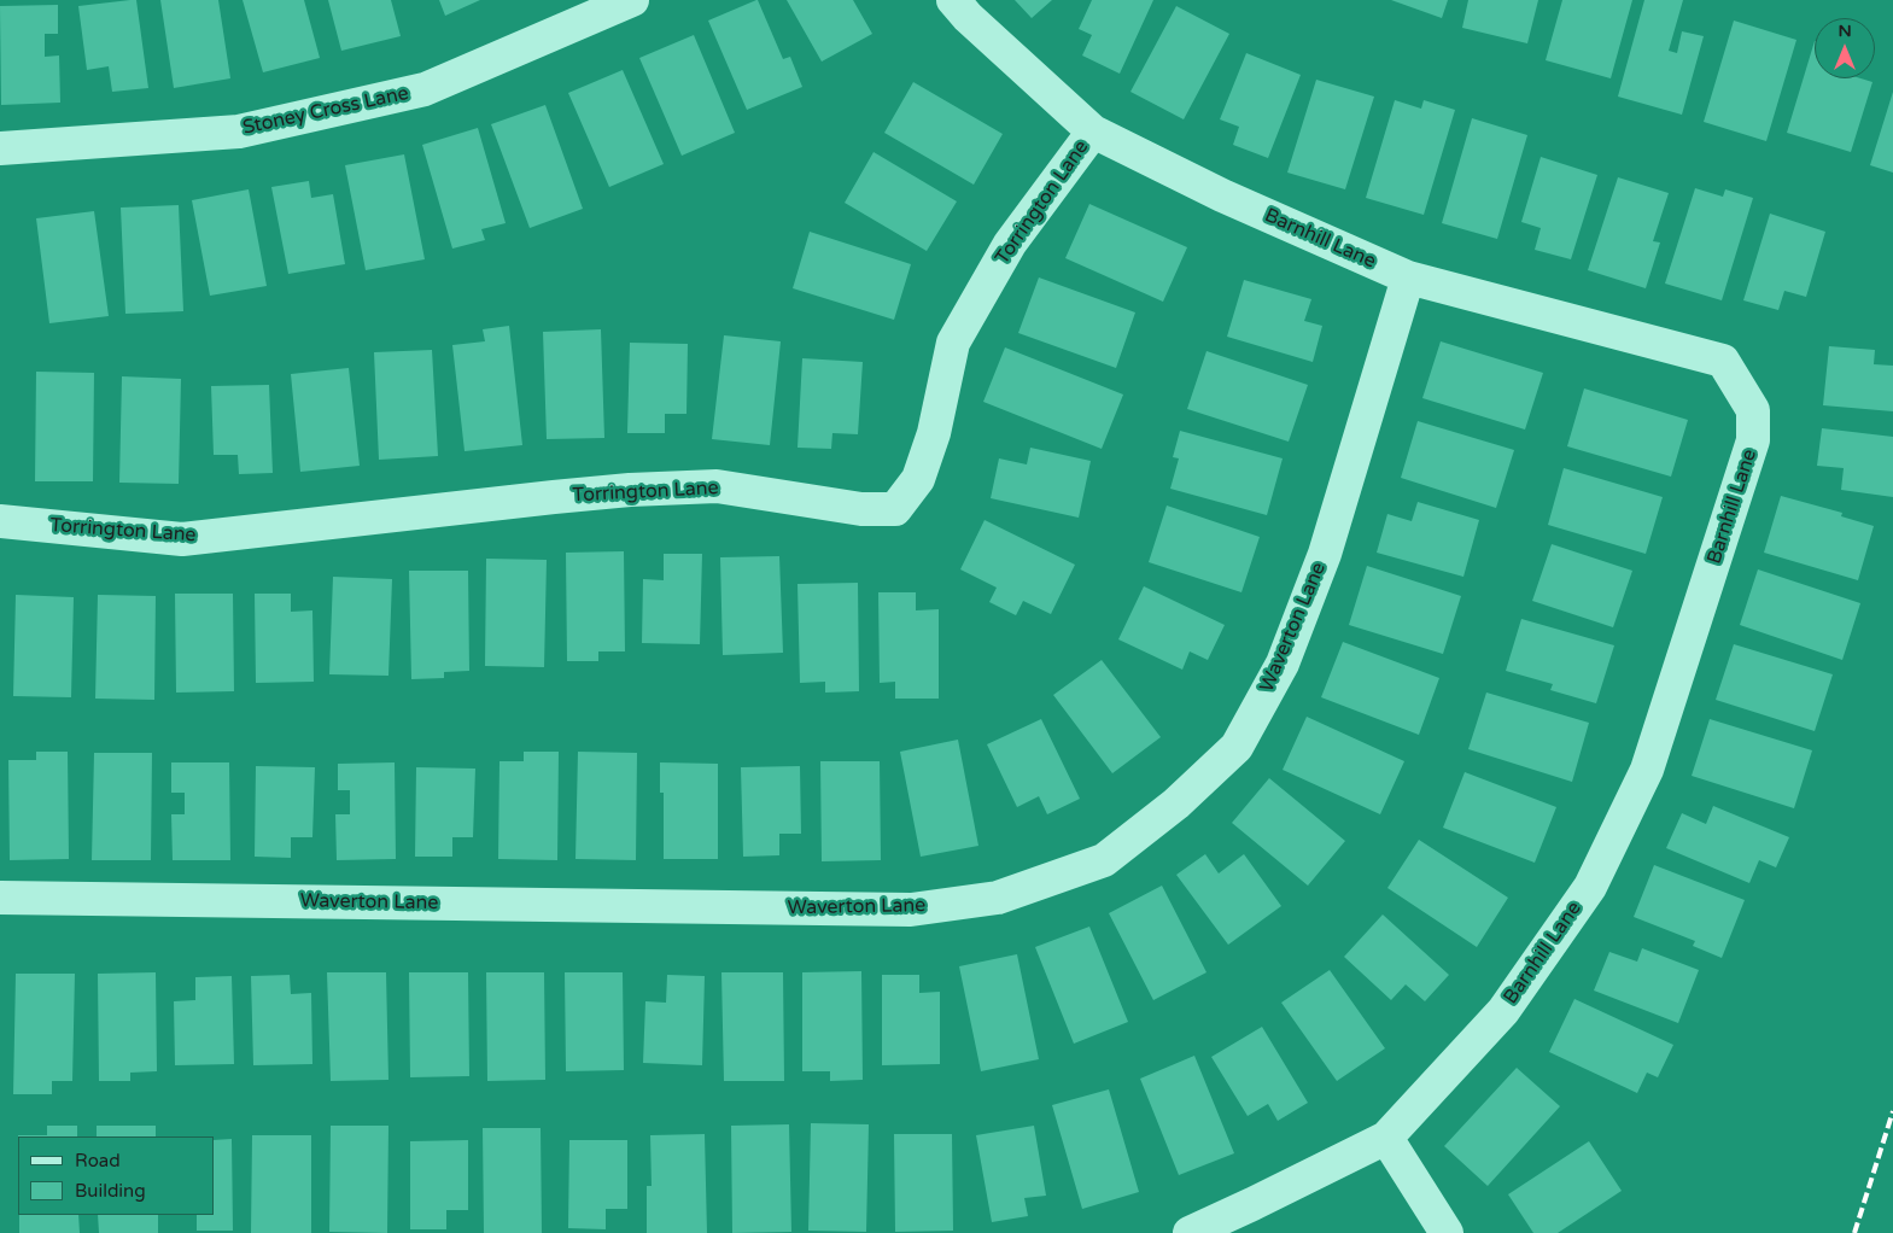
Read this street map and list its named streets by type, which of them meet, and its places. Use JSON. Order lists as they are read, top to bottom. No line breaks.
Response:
{"streets":{"street":["Stoney Cross Lane","Torrington Lane","Barnhill Lane","Waverton Lane"]},"crossings":[["Torrington Lane","Barnhill Lane"],["Barnhill Lane","Waverton Lane"]],"legend":["Road","Building"],"north":"top"}
